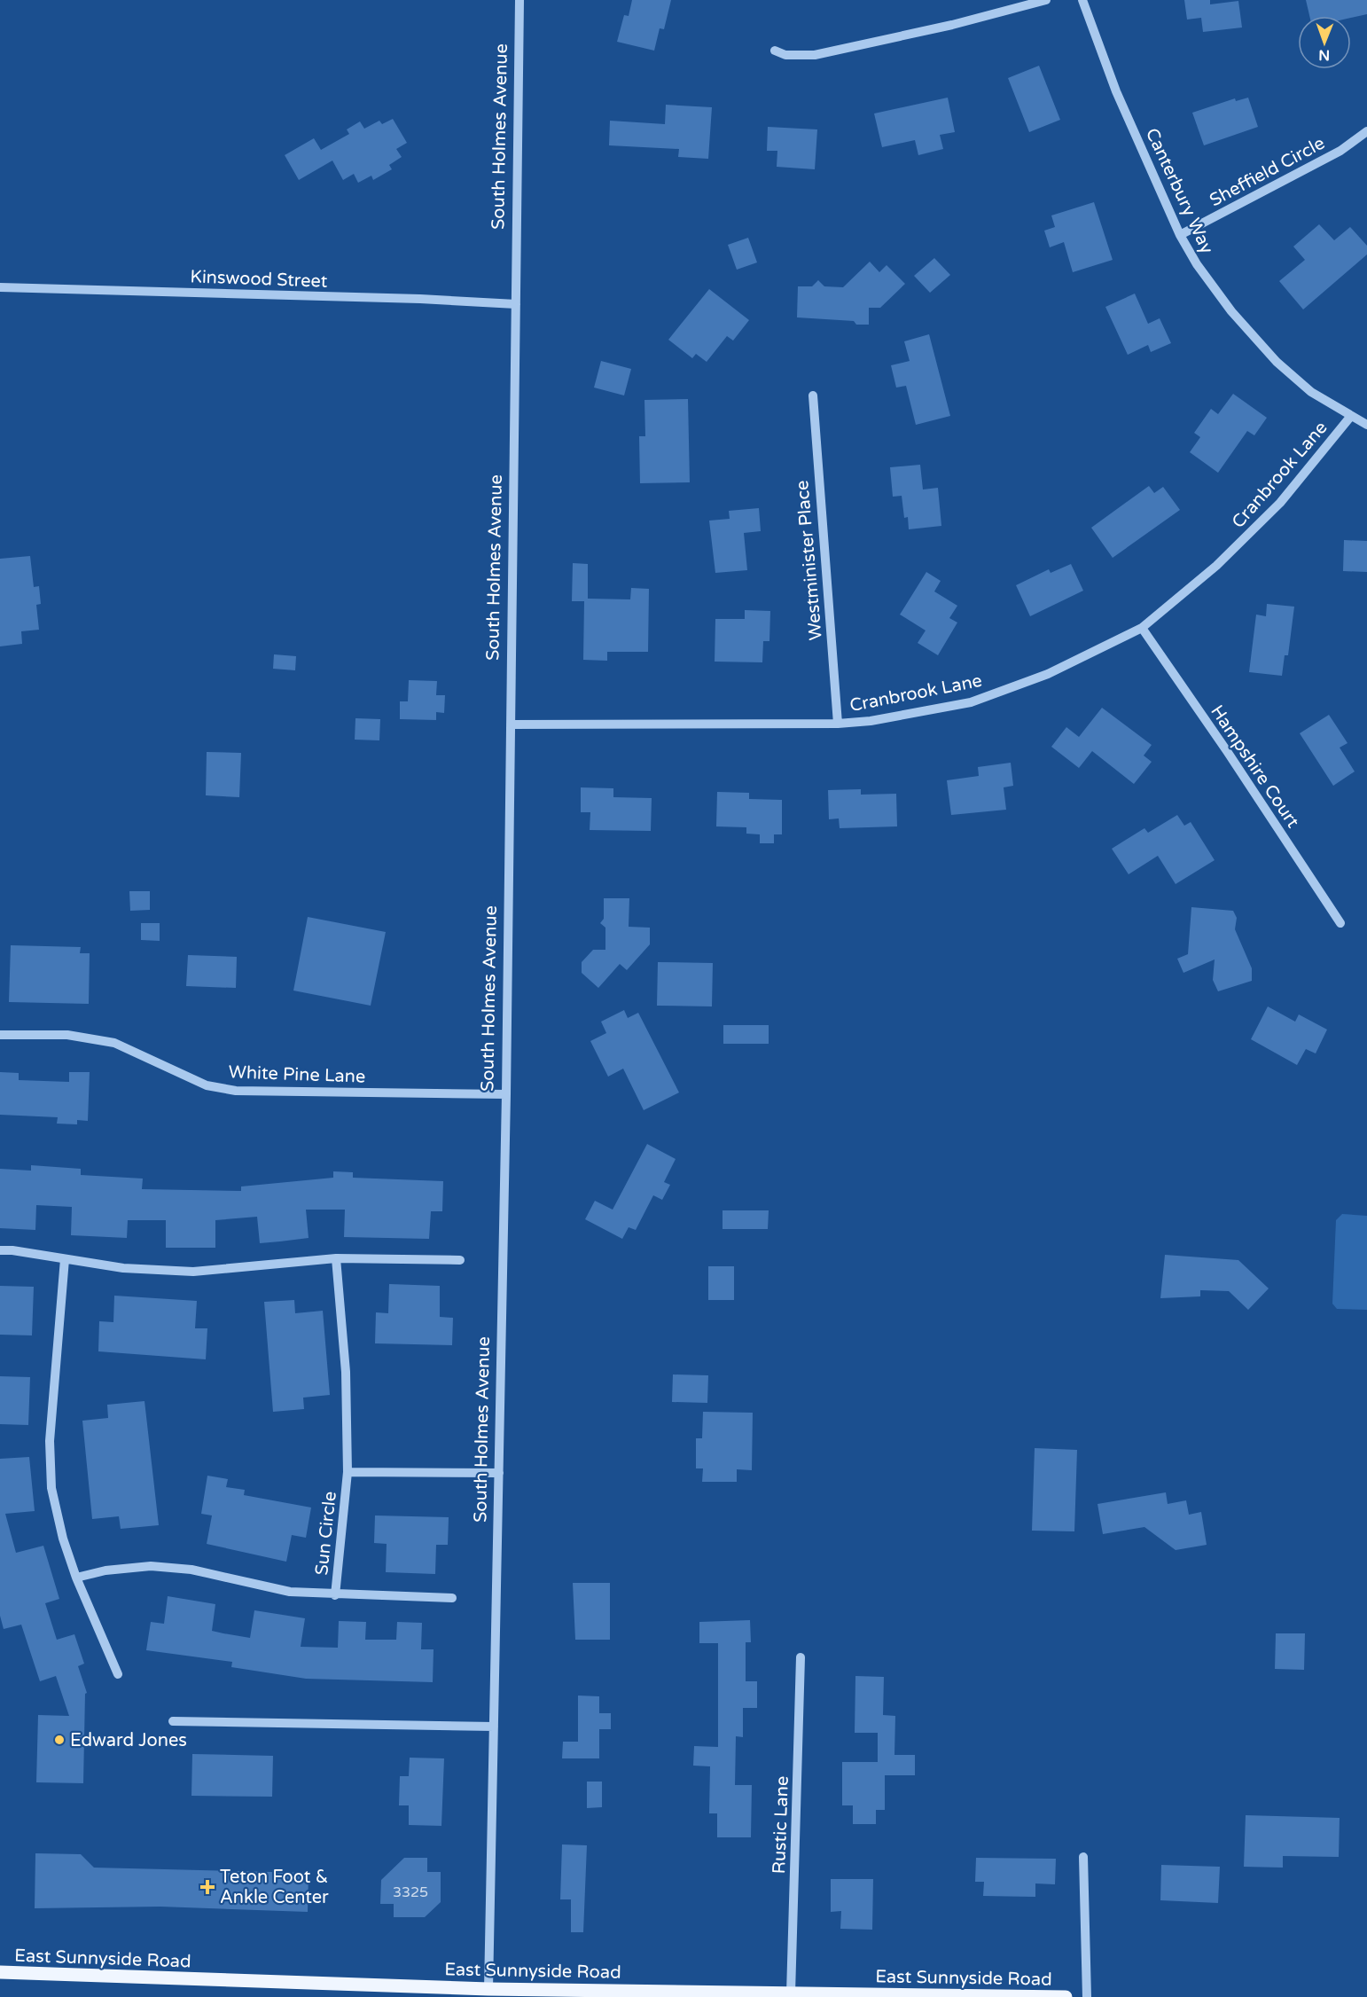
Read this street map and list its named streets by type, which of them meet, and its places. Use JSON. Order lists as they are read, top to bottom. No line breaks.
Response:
{"streets":{"main road":["East Sunnyside Road"],"street":["South Holmes Avenue","Sheffield Circle","Canterbury Way","Kinswood Street","Cranbrook Lane","Westminister Place","Hampshire Court","White Pine Lane","Sun Circle","Rustic Lane"]},"crossings":[["South Holmes Avenue","Kinswood Street"],["South Holmes Avenue","Cranbrook Lane"],["South Holmes Avenue","White Pine Lane"],["South Holmes Avenue","East Sunnyside Road"],["Sheffield Circle","Canterbury Way"],["Canterbury Way","Cranbrook Lane"],["Cranbrook Lane","Westminister Place"],["Cranbrook Lane","Hampshire Court"],["Rustic Lane","East Sunnyside Road"]],"places":{"other":["Edward Jones"],"health":["Teton Foot & Ankle Center"]},"house_numbers":["3325"],"north":"bottom"}
